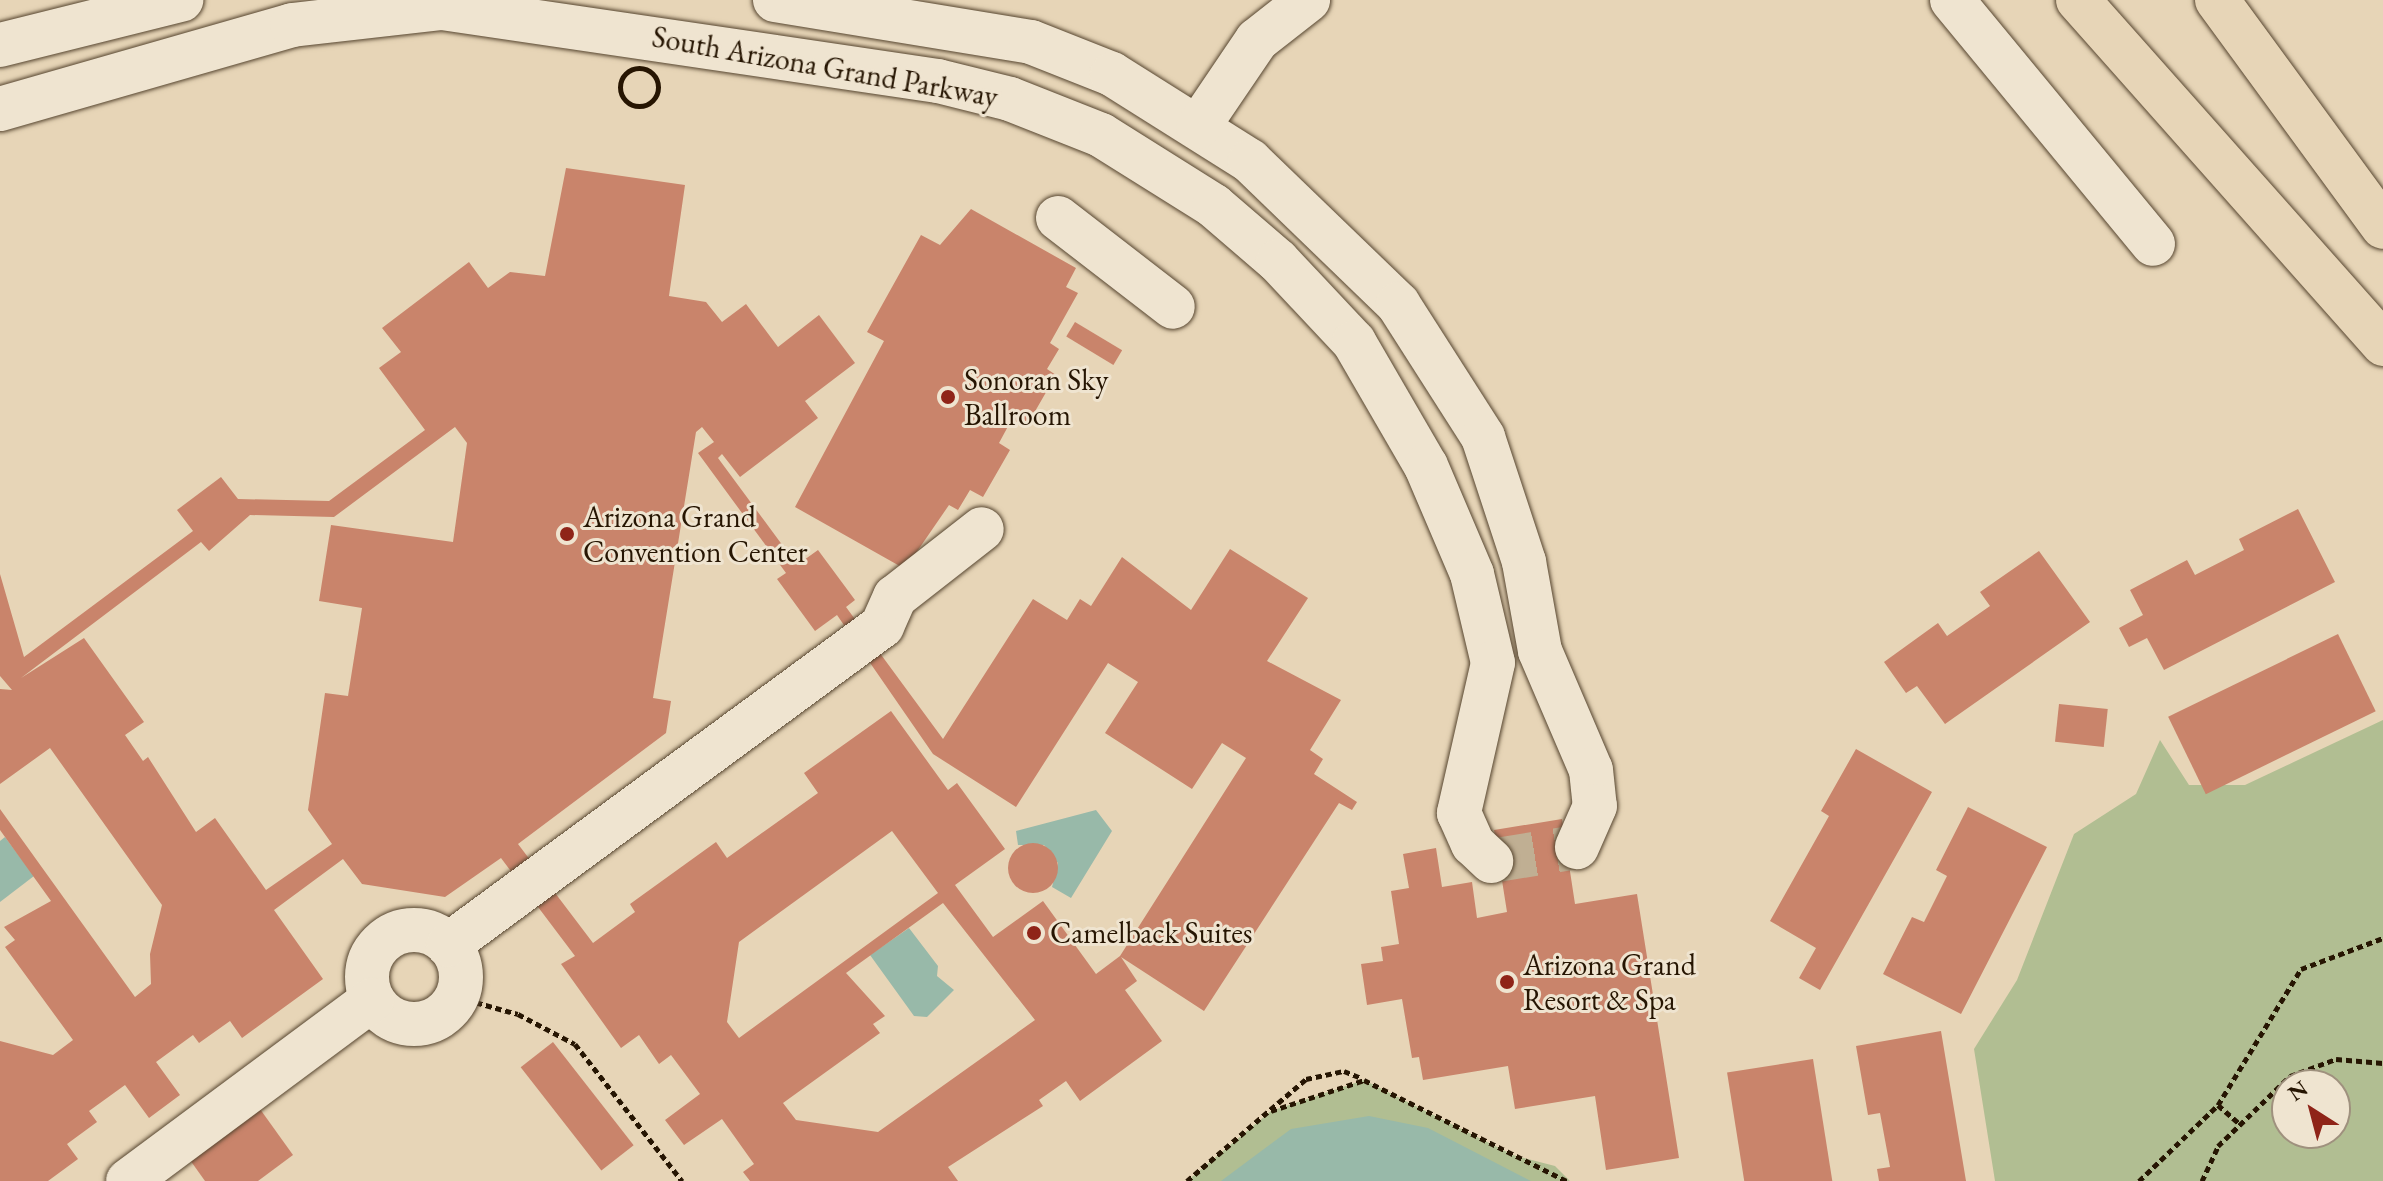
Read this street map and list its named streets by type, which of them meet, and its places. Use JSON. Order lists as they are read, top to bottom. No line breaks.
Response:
{"streets":{"street":["South Arizona Grand Parkway"]},"places":["Sonoran Sky Ballroom","Arizona Grand Convention Center","Camelback Suites","Arizona Grand Resort & Spa"],"north":"top left"}
